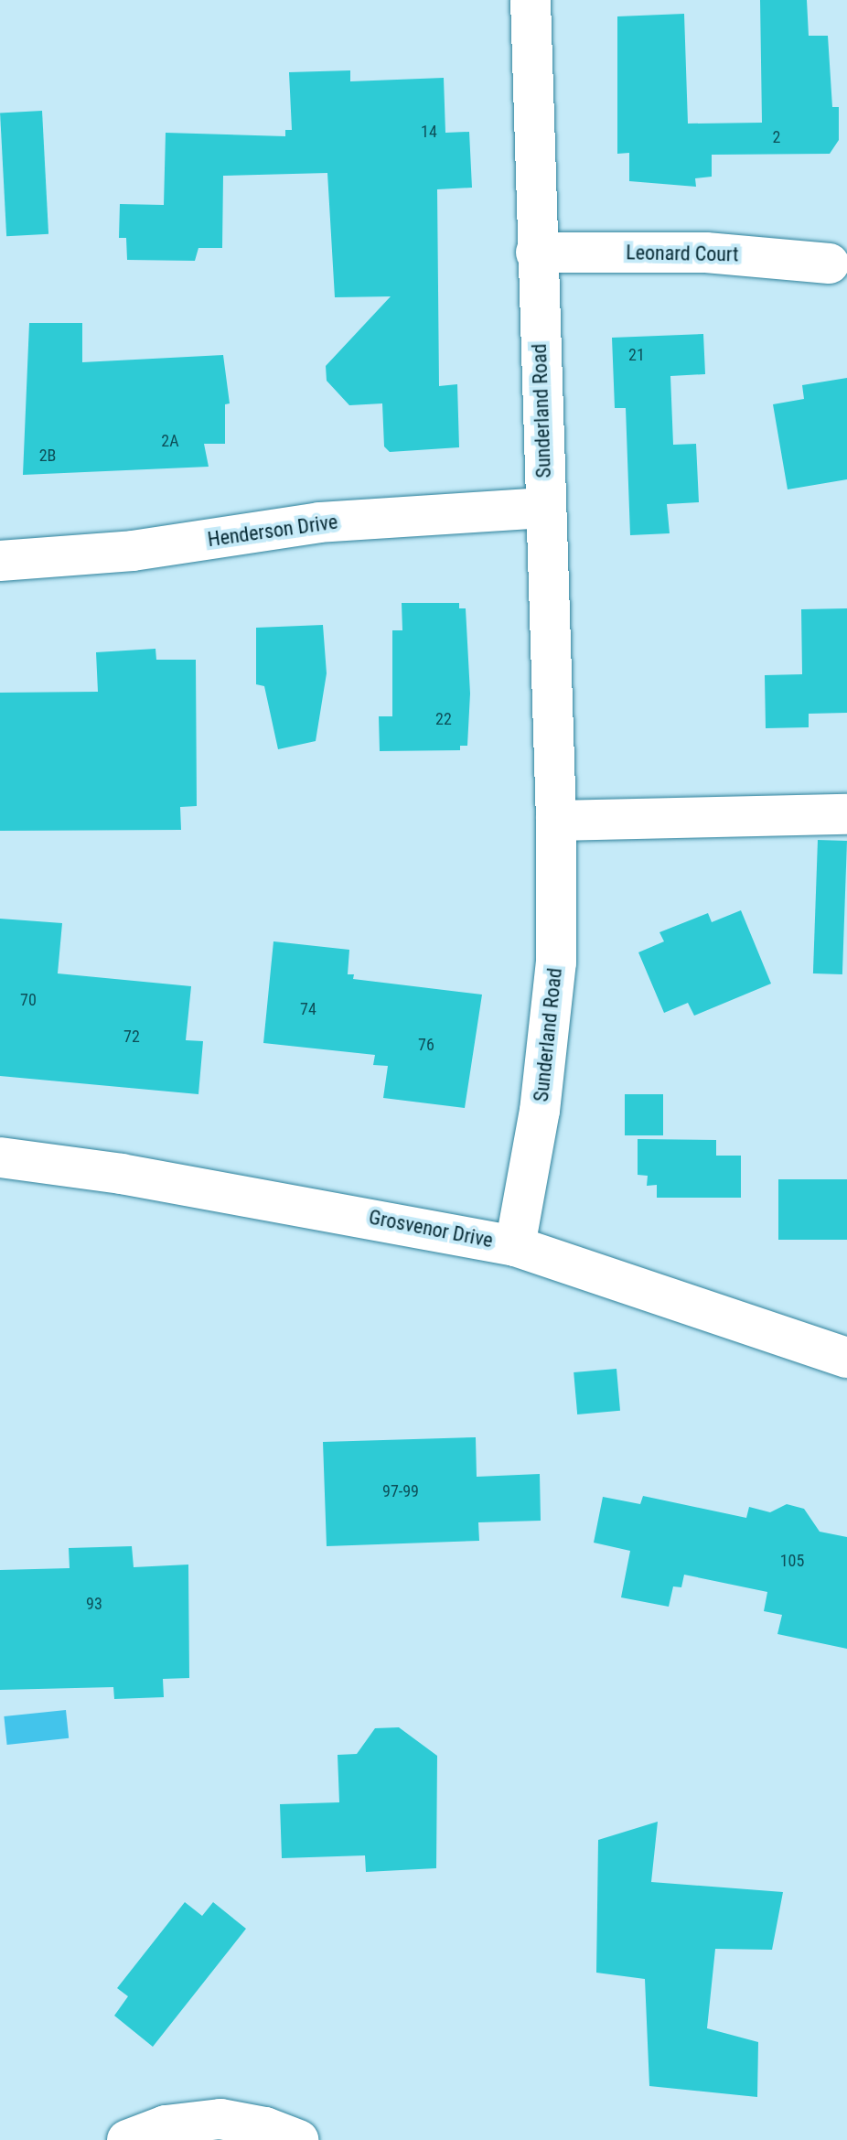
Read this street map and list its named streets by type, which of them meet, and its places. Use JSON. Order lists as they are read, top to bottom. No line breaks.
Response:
{"streets":{"street":["Leonard Court","Sunderland Road","Henderson Drive","Grosvenor Drive"]},"crossings":[["Leonard Court","Sunderland Road"],["Sunderland Road","Henderson Drive"],["Sunderland Road","Grosvenor Drive"]],"house_numbers":["14","2","21","2A","2B","22","70","74","72","76","97-99","105","93"]}
